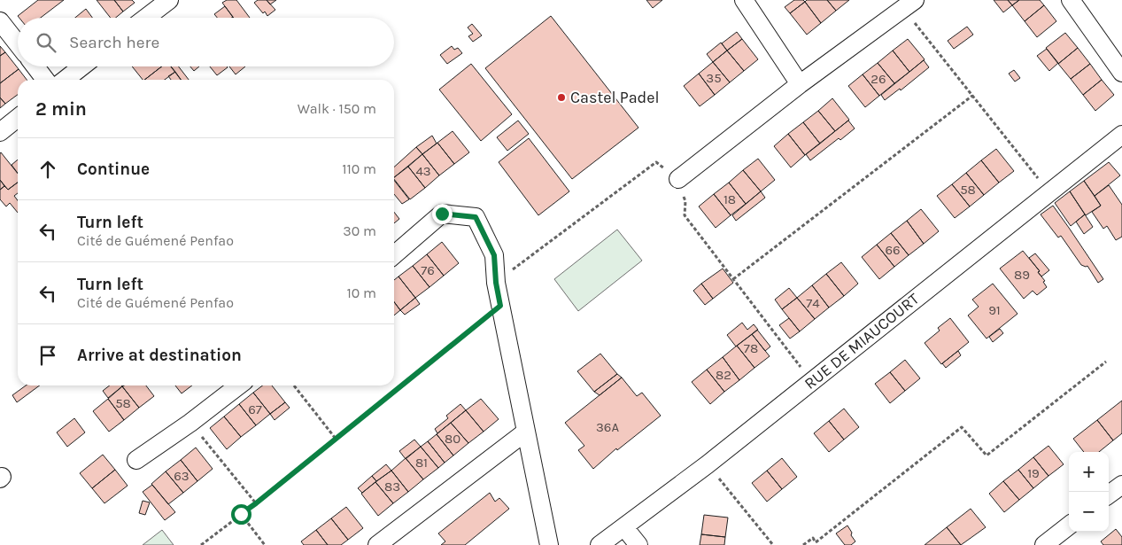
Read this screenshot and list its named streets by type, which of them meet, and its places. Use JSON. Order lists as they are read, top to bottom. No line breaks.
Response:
{"streets":{"street":["RUE DE MIAUCOURT"]},"places":["Castel Padel"],"house_numbers":["35","26","43","58","18","66","76","89","74","91","78","82","58","67","36A","80","81","19","63","83"],"page":{"search":"Search here","heading":["2 min","Walk · 150 m"],"list":[["Continue","110 m"],["Turn left","Cité de Guémené Penfao","30 m"],["Turn left","Cité de Guémené Penfao","10 m"],"Arrive at destination"],"map_buttons":["+","−"]}}
